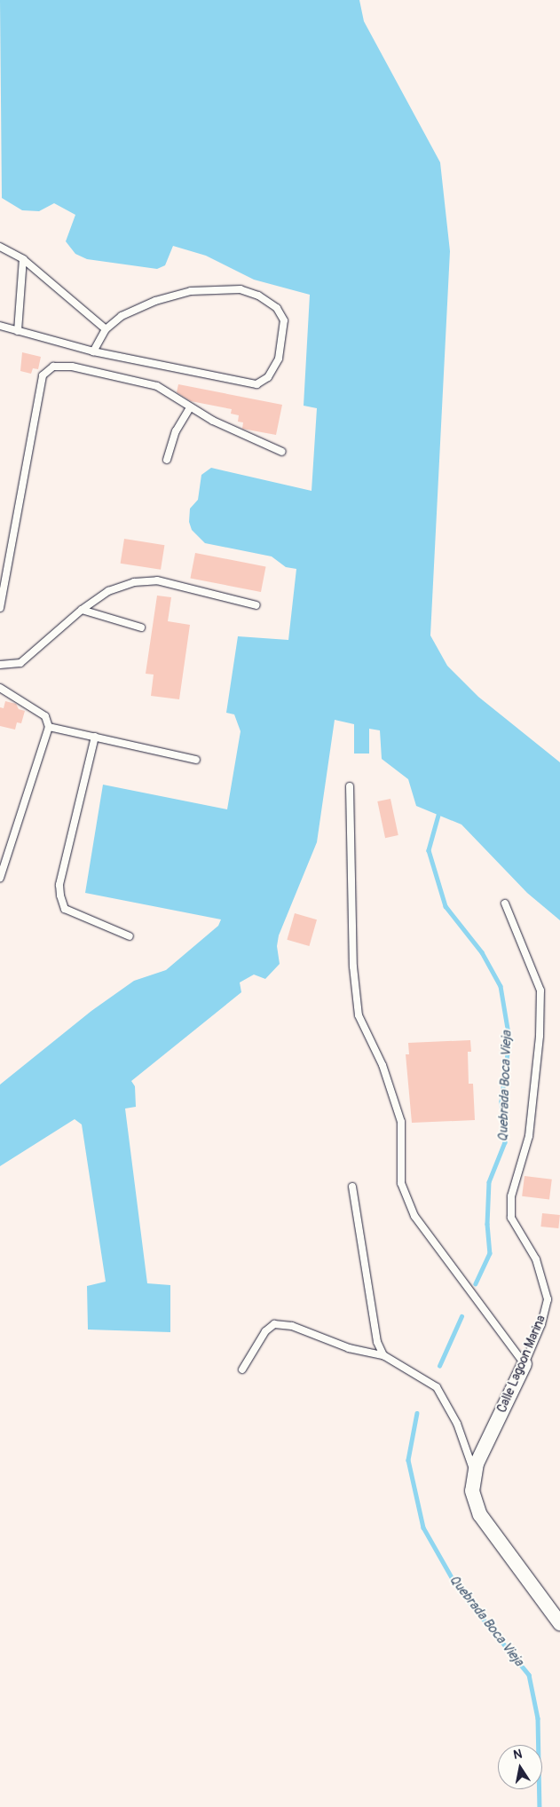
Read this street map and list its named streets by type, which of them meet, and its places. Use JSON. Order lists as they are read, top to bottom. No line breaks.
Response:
{"streets":{"street":["Calle Lagoon Marina"]},"water":["Quebrada Boca Vieja"],"north":"top"}
